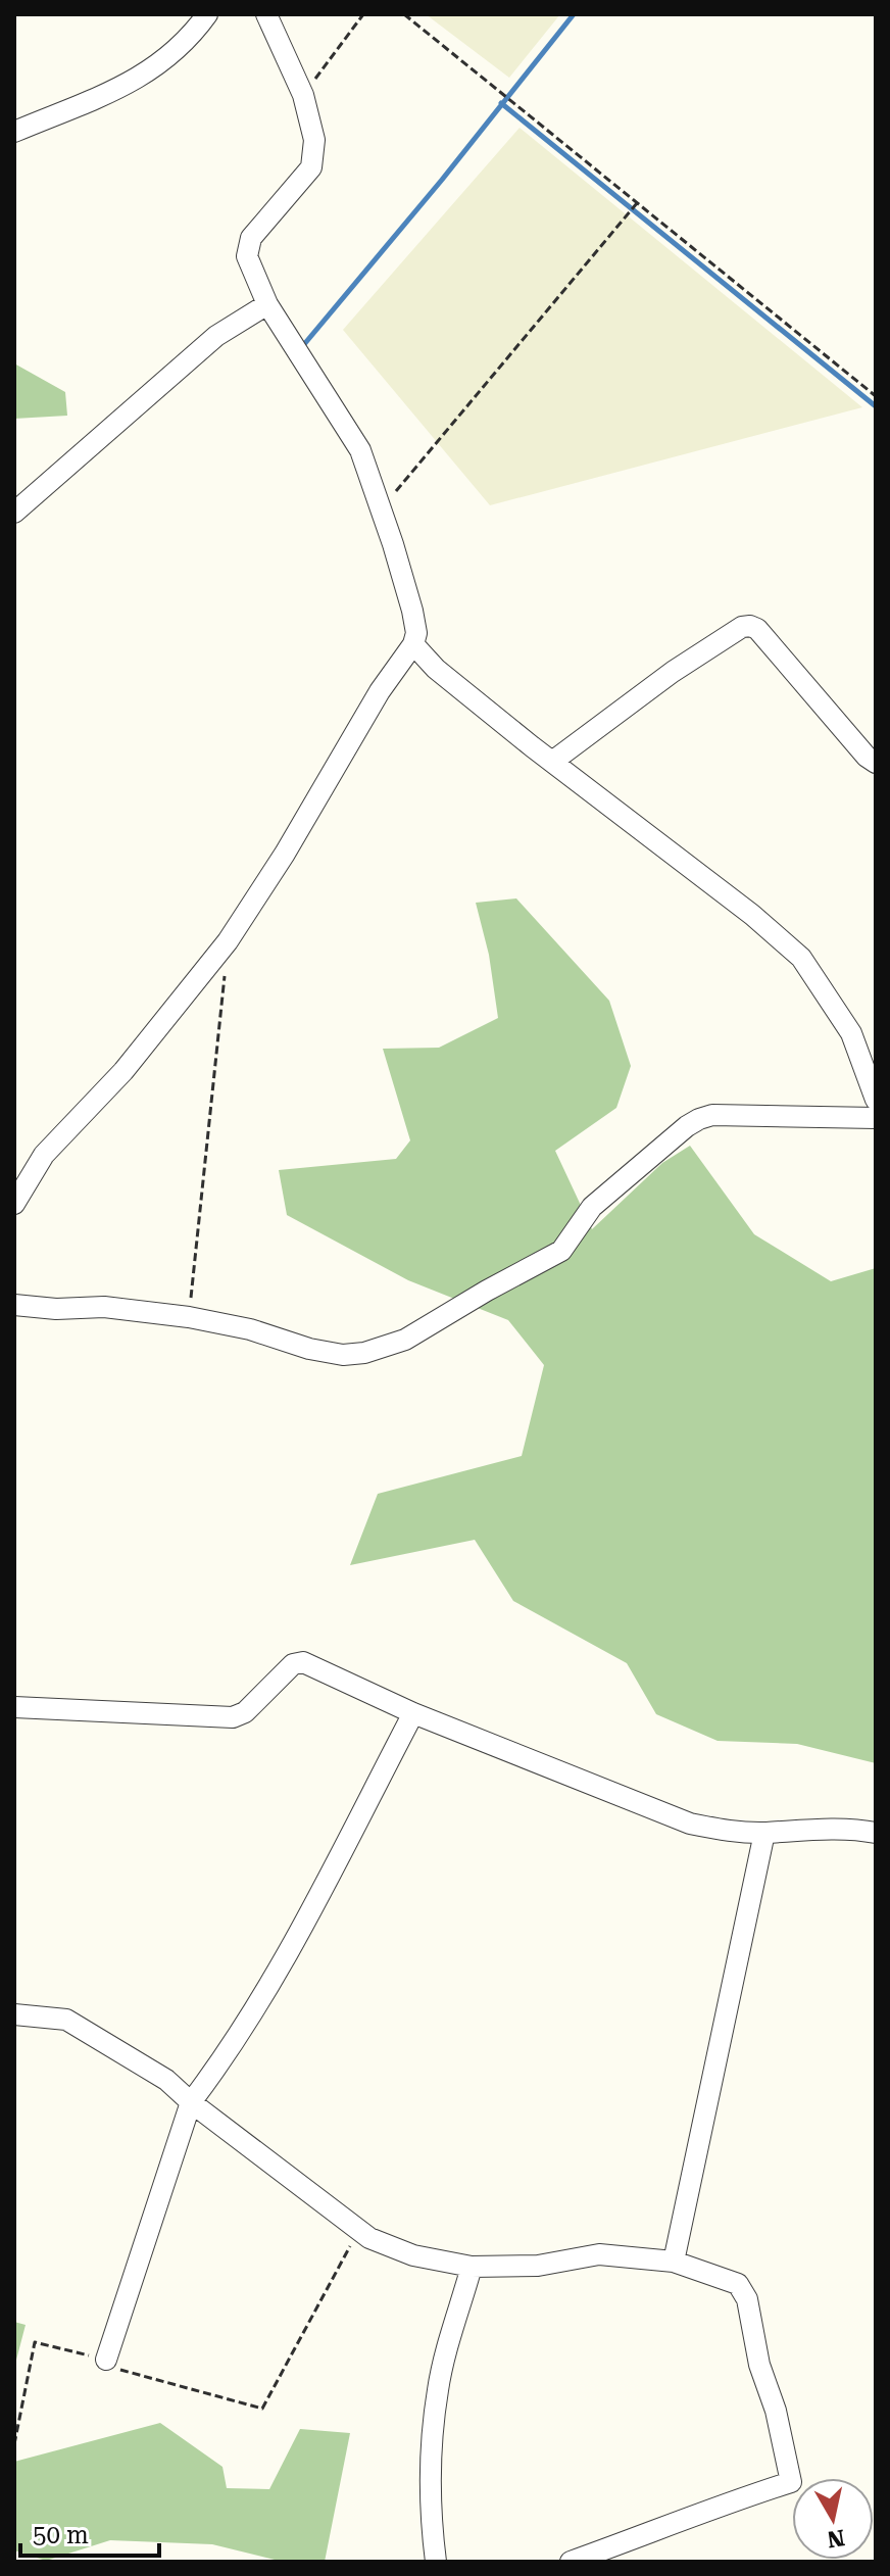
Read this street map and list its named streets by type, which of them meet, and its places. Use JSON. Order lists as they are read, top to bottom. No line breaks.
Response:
{"scale_bar":"50 m","north":"bottom"}
